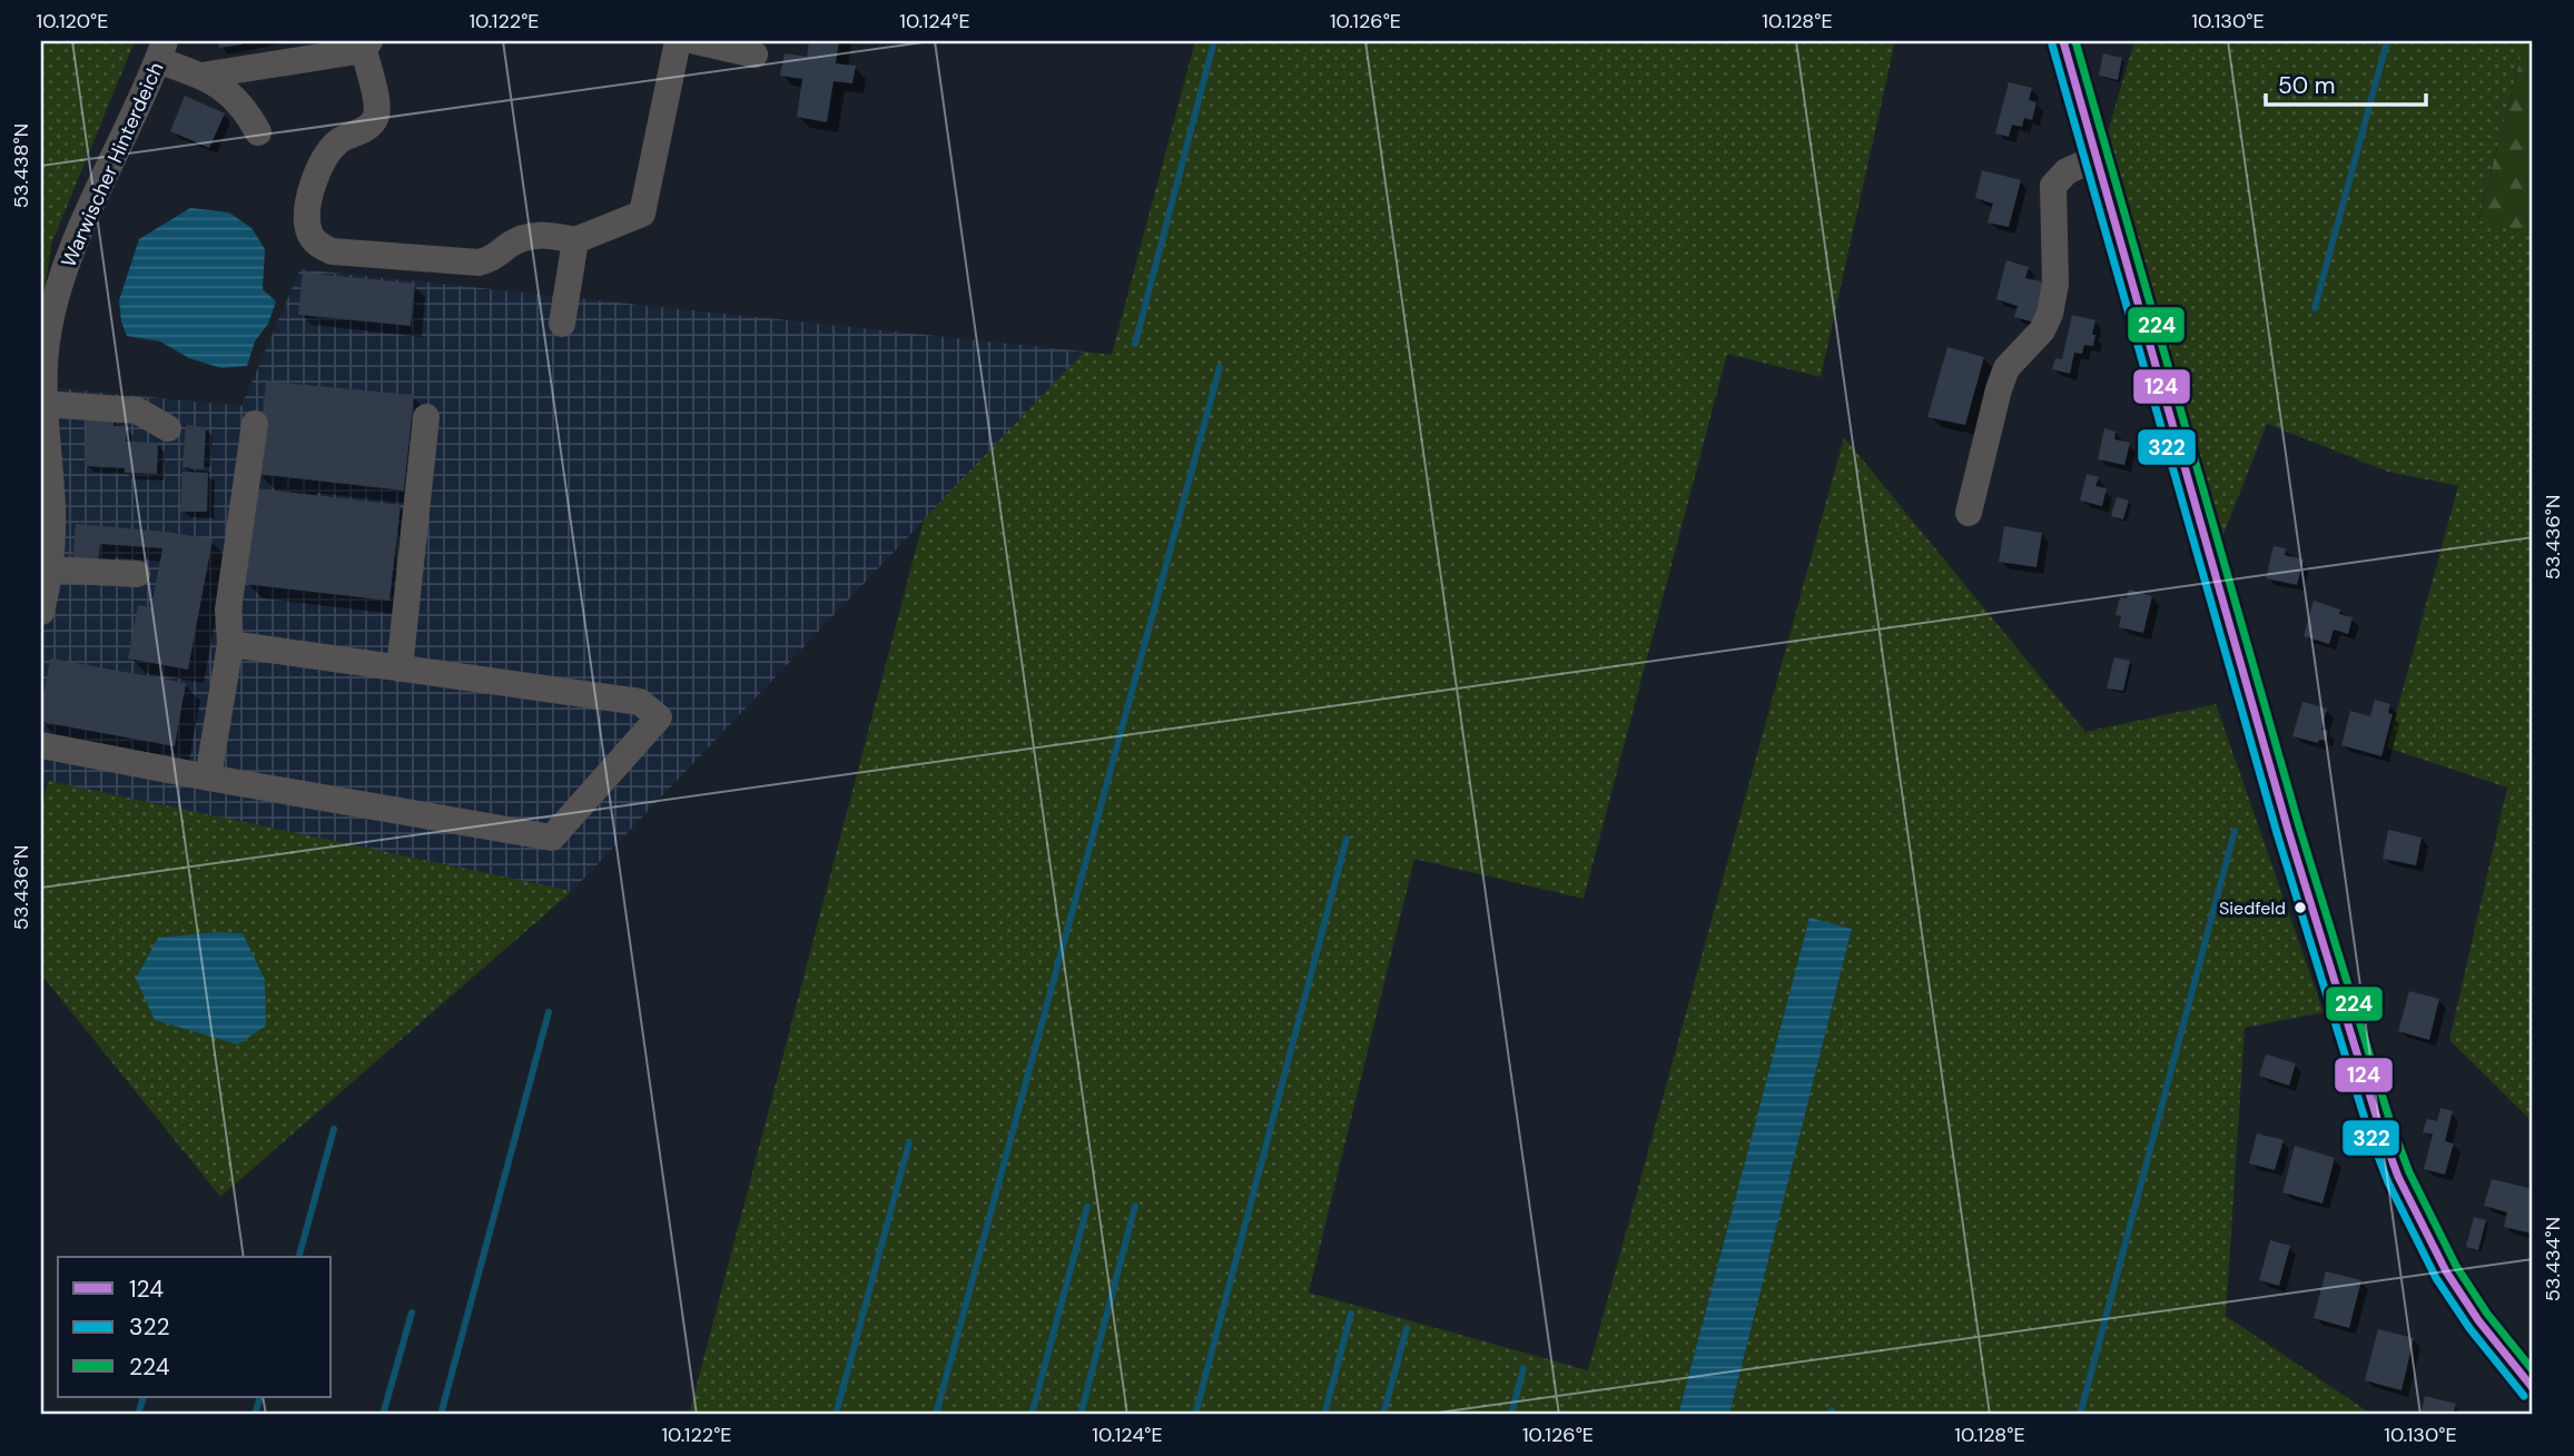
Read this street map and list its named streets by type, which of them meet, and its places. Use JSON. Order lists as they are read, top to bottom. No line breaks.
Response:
{"streets":{"street":["Warwischer Hinterdeich"]},"places":["Siedfeld"],"lines":["transit line 124","transit line 224","transit line 322"],"legend":["124","322","224"],"scale_bar":"50 m","coordinates":["10.120°E","10.122°E","10.124°E","10.126°E","10.128°E","10.130°E","53.438°N","53.436°N","53.434°N"]}
